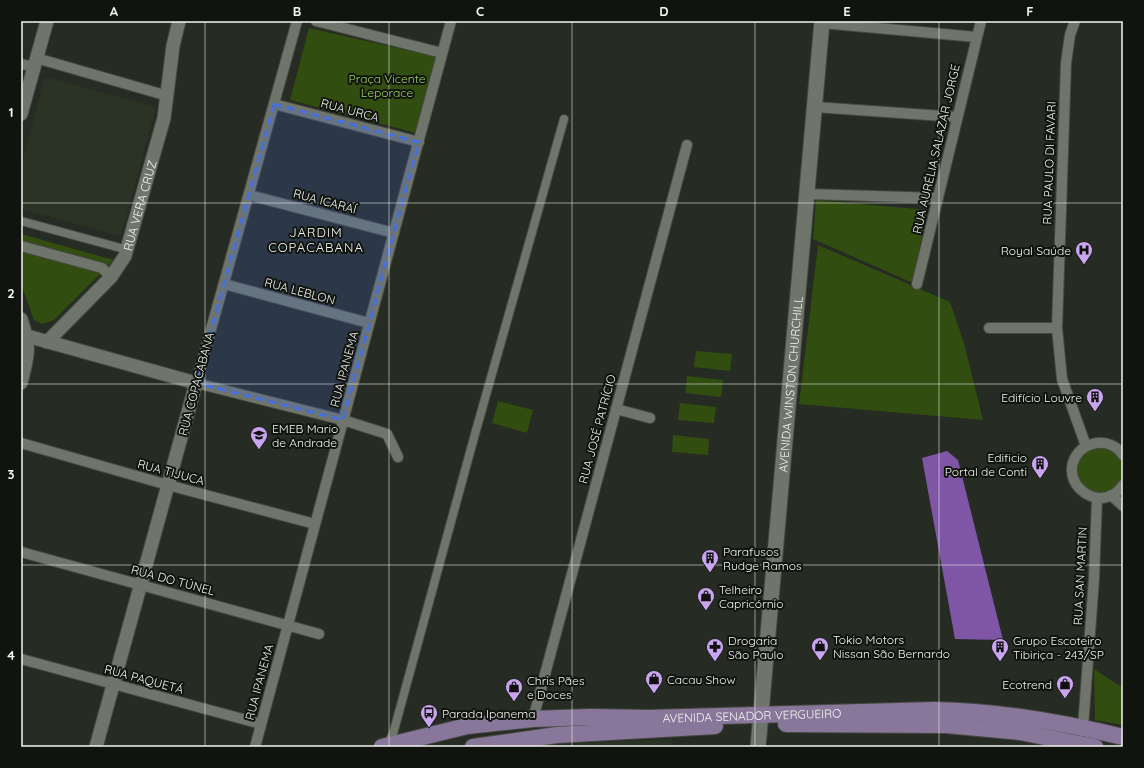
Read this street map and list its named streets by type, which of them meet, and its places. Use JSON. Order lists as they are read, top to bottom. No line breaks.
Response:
{"streets":{"main road":["AVENIDA WINSTON CHURCHILL","AVENIDA SENADOR VERGUEIRO"],"street":["RUA URCA","RUA AURÉLIA SALAZAR JORGE","RUA PAULO DI FAVARI","RUA ICARAÍ","RUA VERA CRUZ","RUA LEBLON","RUA IPANEMA","RUA COPACABANA","RUA JOSÉ PATRÍCIO","RUA TIJUCA","RUA SAN MARTIN","RUA DO TÚNEL","RUA PAQUETÁ"]},"crossings":[["RUA URCA","RUA IPANEMA"],["RUA URCA","RUA COPACABANA"],["RUA ICARAÍ","RUA IPANEMA"],["RUA ICARAÍ","RUA COPACABANA"],["RUA LEBLON","RUA IPANEMA"],["RUA LEBLON","RUA COPACABANA"],["RUA IPANEMA","RUA TIJUCA"],["RUA IPANEMA","RUA DO TÚNEL"],["RUA IPANEMA","RUA PAQUETÁ"],["RUA COPACABANA","RUA TIJUCA"],["RUA COPACABANA","RUA DO TÚNEL"],["RUA COPACABANA","RUA PAQUETÁ"],["AVENIDA WINSTON CHURCHILL","AVENIDA SENADOR VERGUEIRO"],["RUA JOSÉ PATRÍCIO","AVENIDA SENADOR VERGUEIRO"],["RUA SAN MARTIN","AVENIDA SENADOR VERGUEIRO"]],"districts":["JARDIM COPACABANA"],"parks":["Praça Vicente Leporace"],"places":{"hospital":["Royal Saúde"],"building":["Edifício Louvre","Edificio Portal de Conti","Parafusos Rudge Ramos","Grupo Escoteiro Tibiriça - 243/SP"],"school or university":["EMEB Mario de Andrade"],"shop":["Telheiro Capricórnio","Tokio Motors Nissan São Bernardo","Cacau Show","Ecotrend","Chris Pães e Doces"],"pharmacy":["Drogaria São Paulo"],"bus stop":["Parada Ipanema"]},"grid":{"columns":["A","B","C","D","E","F"],"rows":["1","2","3","4"]}}
